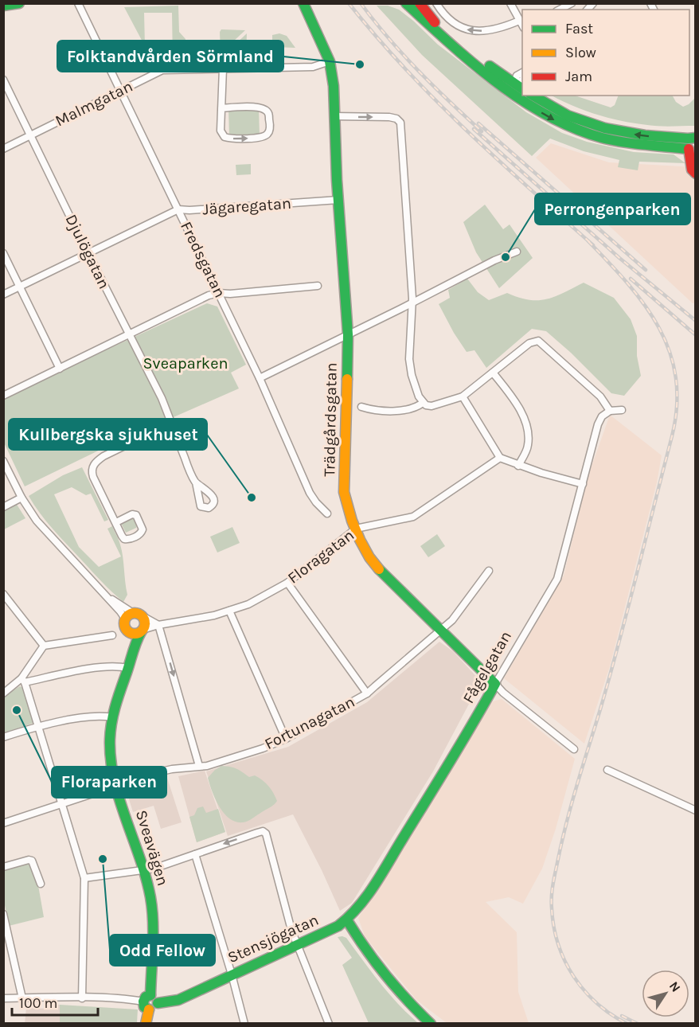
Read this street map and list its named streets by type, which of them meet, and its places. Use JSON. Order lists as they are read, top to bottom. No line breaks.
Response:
{"streets":{"street":["Malmgatan","Jägaregatan","Djulögatan","Fredsgatan","Trädgårdsgatan","Floragatan","Fågelgatan","Fortunagatan","Sveavägen","Stensjögatan"]},"crossings":[["Malmgatan","Djulögatan"],["Malmgatan","Fredsgatan"],["Malmgatan","Trädgårdsgatan"],["Jägaregatan","Djulögatan"],["Jägaregatan","Fredsgatan"],["Jägaregatan","Trädgårdsgatan"],["Trädgårdsgatan","Floragatan"],["Trädgårdsgatan","Fågelgatan"],["Trädgårdsgatan","Fortunagatan"],["Floragatan","Sveavägen"],["Fågelgatan","Stensjögatan"],["Fortunagatan","Sveavägen"],["Sveavägen","Stensjögatan"]],"parks":["Sveaparken"],"places":["Folktandvården Sörmland","Perrongenparken","Kullbergska sjukhuset","Floraparken","Odd Fellow"],"legend":["Fast","Slow","Jam"],"scale_bar":"100 m","north":"top right"}
